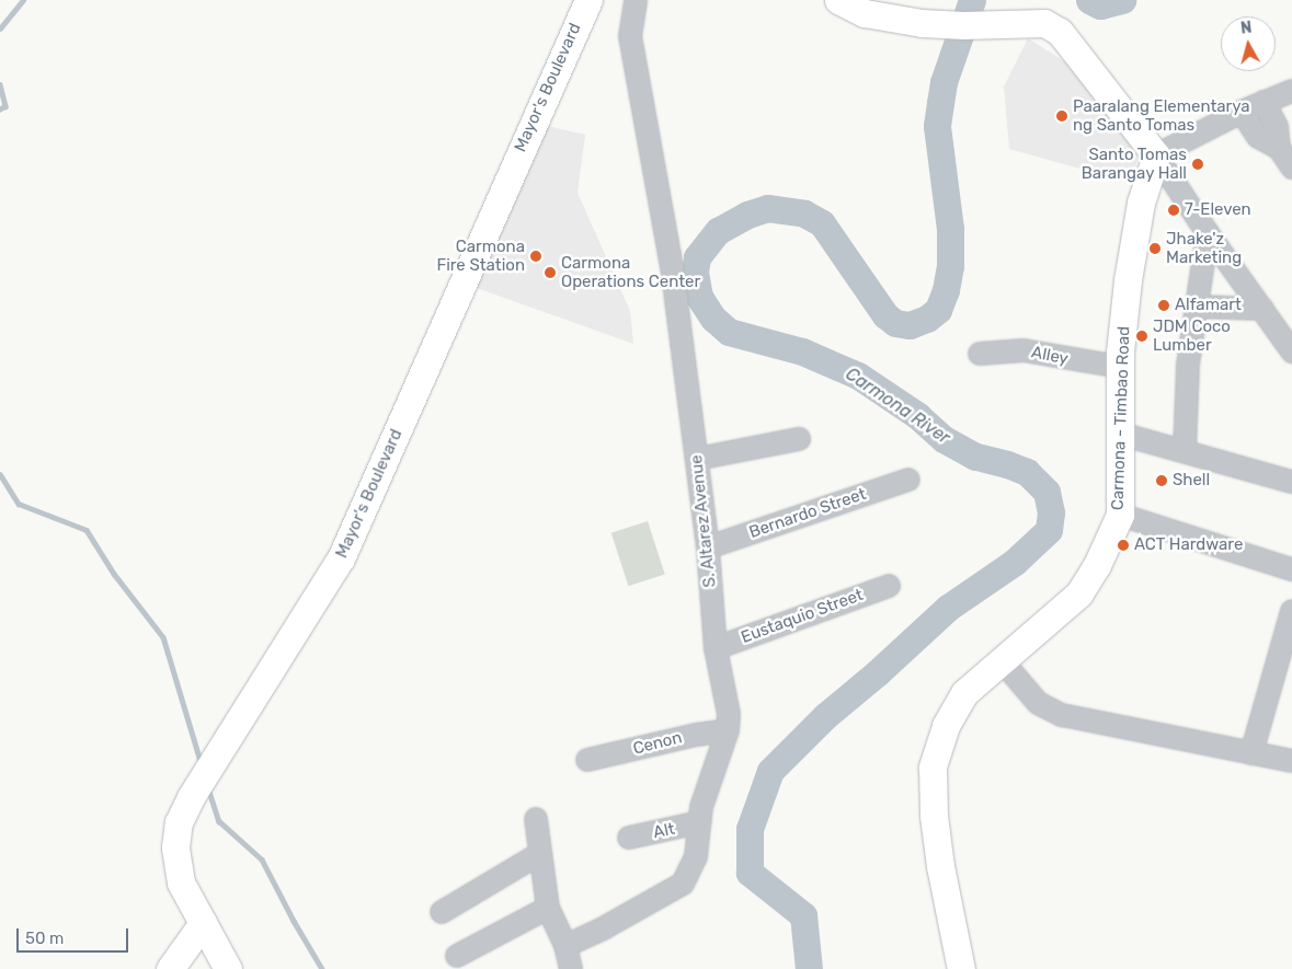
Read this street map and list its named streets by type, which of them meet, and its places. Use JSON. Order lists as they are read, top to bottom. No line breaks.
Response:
{"streets":{"main road":["Mayor's Boulevard","Carmona - Timbao Road"],"street":["Alley","Bernardo Street","S. Altarez Avenue","Eustaquio Street","Cenon","Alt"]},"crossings":[["Alley","Carmona - Timbao Road"],["Bernardo Street","S. Altarez Avenue"],["S. Altarez Avenue","Eustaquio Street"],["S. Altarez Avenue","Cenon"],["S. Altarez Avenue","Alt"]],"water":["Carmona River"],"places":["Paaralang Elementarya ng Santo Tomas","Santo Tomas Barangay Hall","7-Eleven","Jhake'z Marketing","Carmona Fire Station","Carmona Operations Center","Alfamart","JDM Coco Lumber","Shell","ACT Hardware"],"scale_bar":"50 m","north":"top"}
